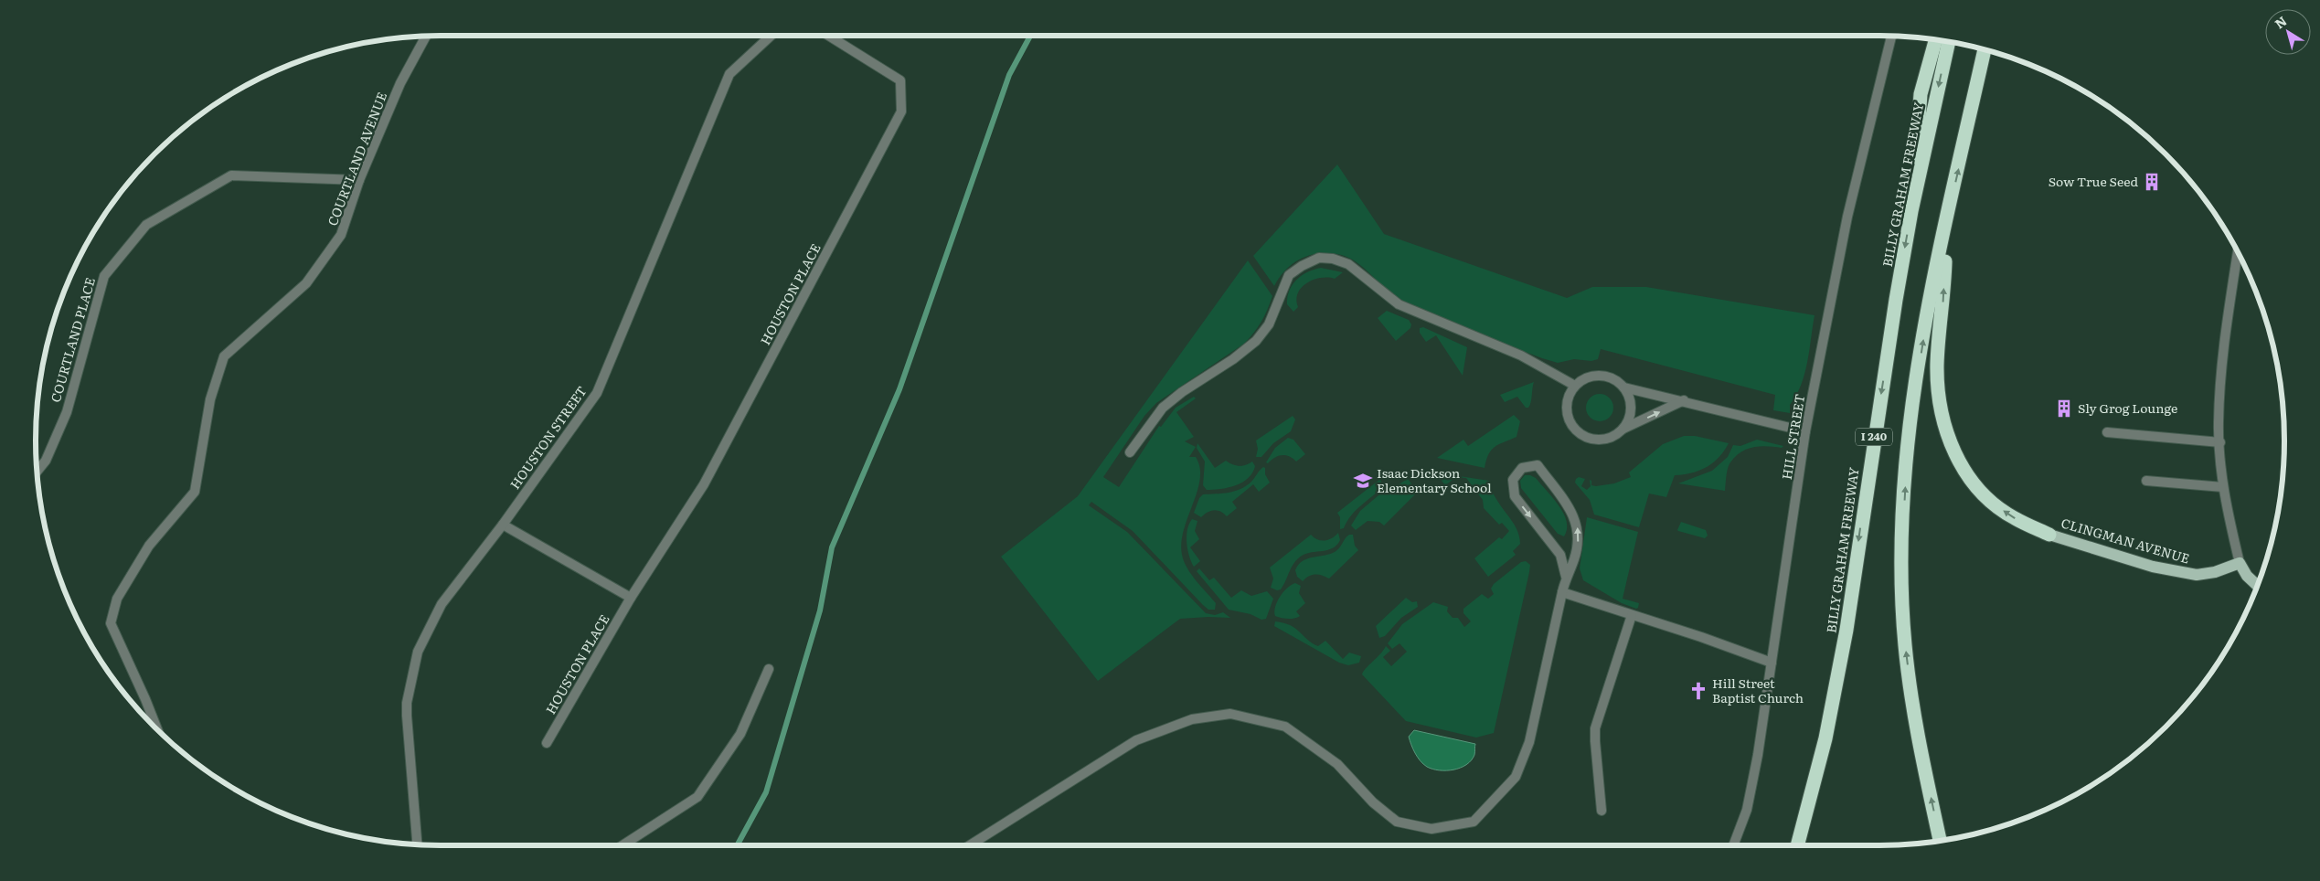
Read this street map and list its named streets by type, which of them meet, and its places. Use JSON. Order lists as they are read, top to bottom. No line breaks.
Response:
{"streets":{"highway":["BILLY GRAHAM FREEWAY","I 240"],"main road":["CLINGMAN AVENUE"],"street":["COURTLAND AVENUE","HOUSTON PLACE","COURTLAND PLACE","HILL STREET","HOUSTON STREET"]},"crossings":[["COURTLAND AVENUE","COURTLAND PLACE"]],"places":{"building":["Sow True Seed","Sly Grog Lounge"],"school or university":["Isaac Dickson Elementary School"],"church":["Hill Street Baptist Church"]},"north":"top left"}
